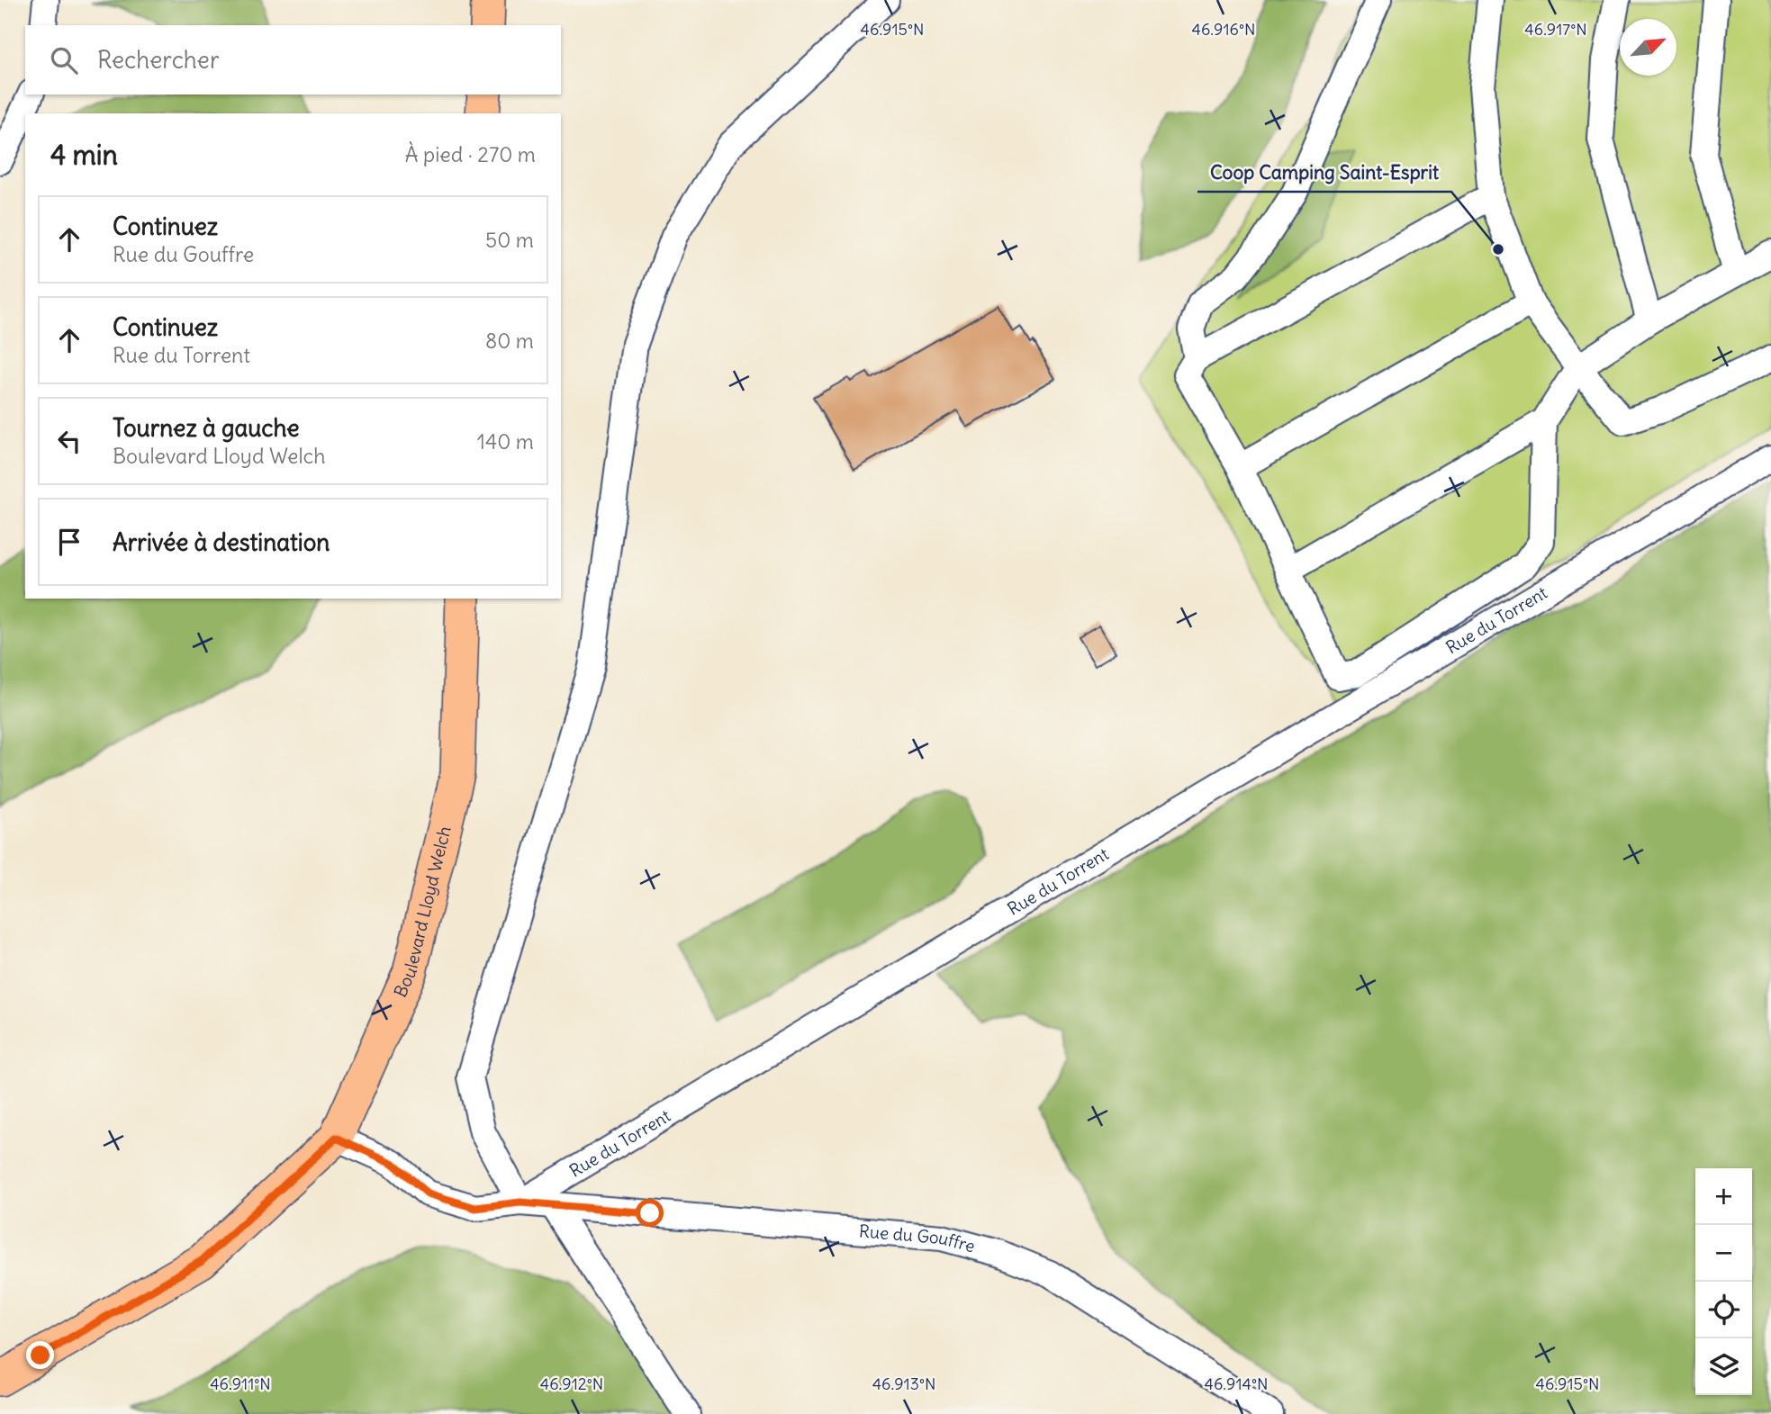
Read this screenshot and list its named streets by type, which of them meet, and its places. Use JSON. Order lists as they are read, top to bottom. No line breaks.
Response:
{"streets":{"main road":["Boulevard Lloyd Welch"],"street":["Rue du Torrent","Rue du Gouffre"]},"crossings":[["Rue du Torrent","Boulevard Lloyd Welch"],["Rue du Torrent","Rue du Gouffre"]],"places":["Coop Camping Saint-Esprit"],"north":"top right","page":{"search":"Rechercher","heading":["4 min","À pied · 270 m"],"list":[["Continuez","Rue du Gouffre","50 m"],["Continuez","Rue du Torrent","80 m"],["Tournez à gauche","Boulevard Lloyd Welch","140 m"],"Arrivée à destination"],"map_buttons":["+","−"]},"coordinates":["46.915°N","46.916°N","46.917°N","46.911°N","46.912°N","46.913°N","46.914°N"]}
